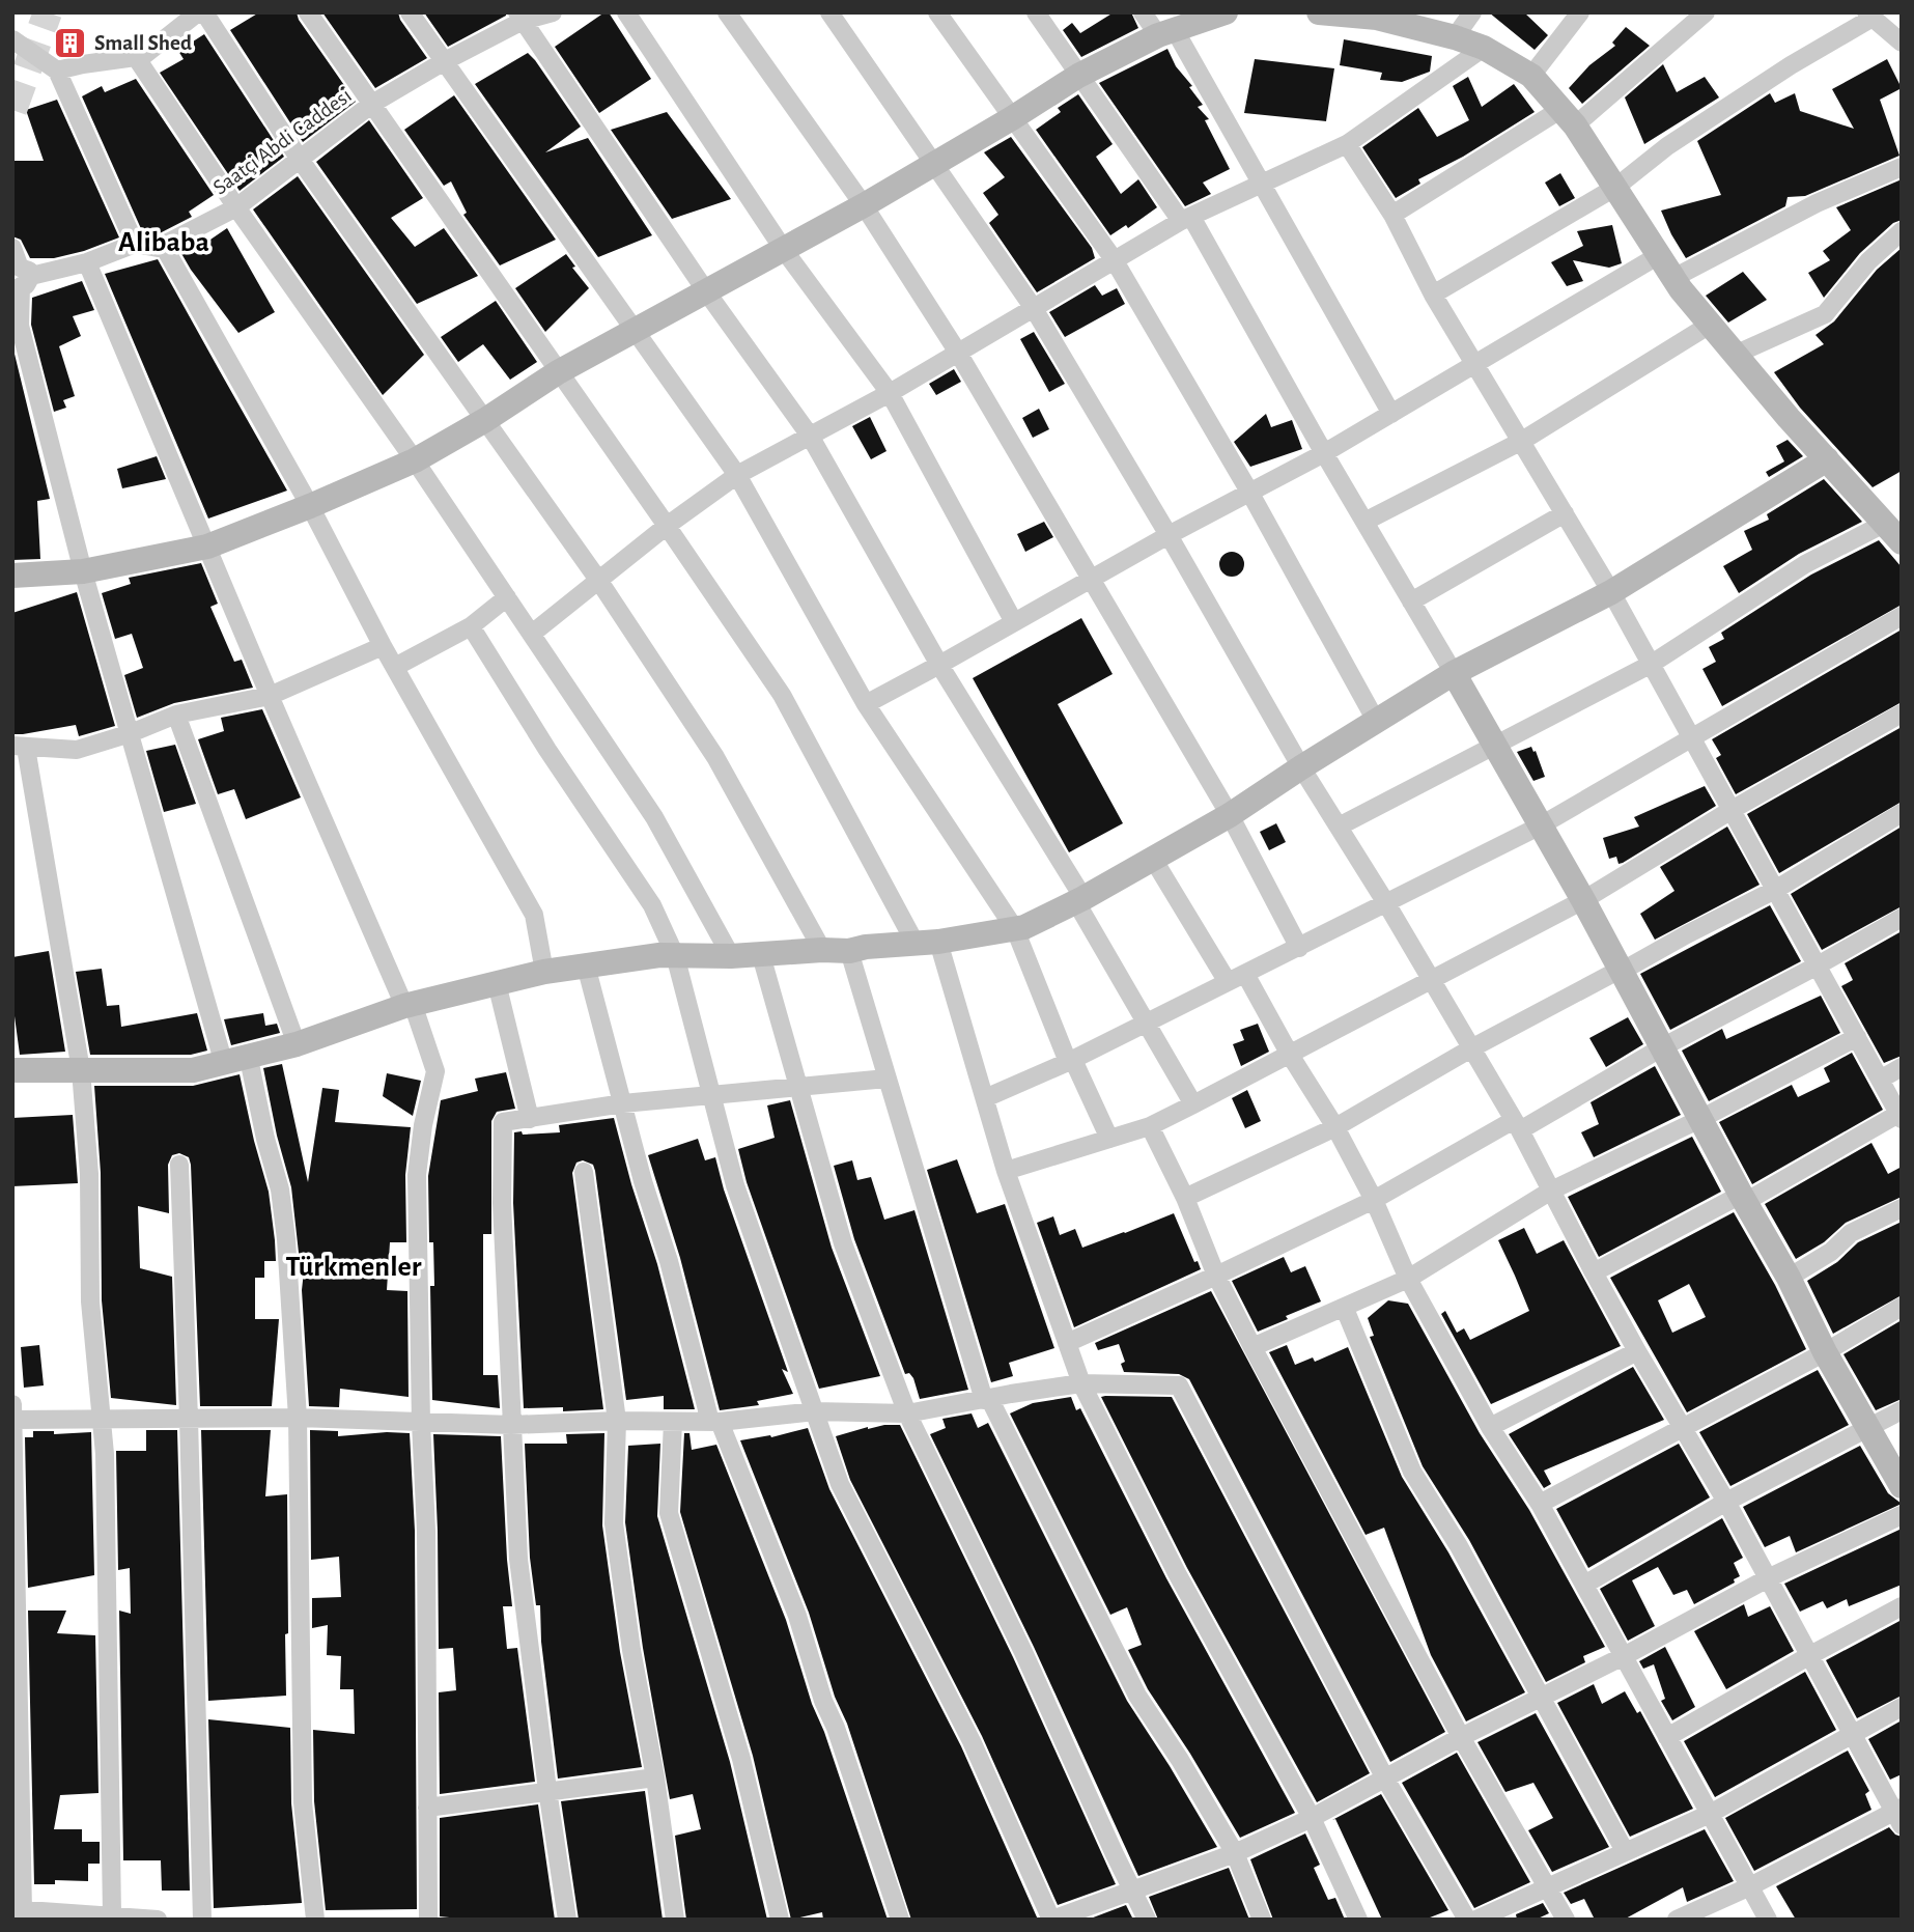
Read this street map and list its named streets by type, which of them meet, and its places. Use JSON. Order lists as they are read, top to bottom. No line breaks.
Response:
{"streets":{"street":["Saatçi Abdi Caddesi"]},"districts":["Alibaba","Türkmenler"],"places":{"building":["Small Shed"]}}
